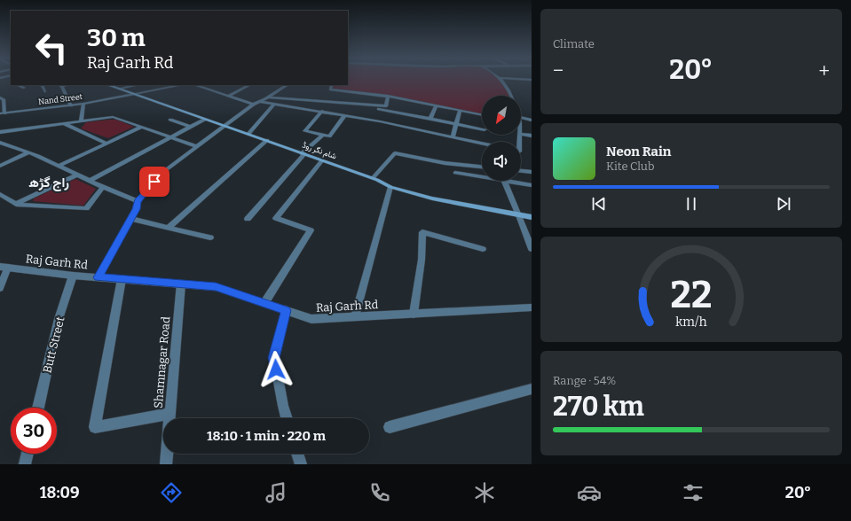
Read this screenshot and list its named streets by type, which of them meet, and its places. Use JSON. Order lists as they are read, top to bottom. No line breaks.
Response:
{"streets":{"main road":["شام نگر روڈ"],"street":["Nand Street","Raj Garh Rd","Butt Street","Shamnagar Road"]},"crossings":[["Nand Street","شام نگر روڈ"],["Raj Garh Rd","Butt Street"],["Raj Garh Rd","Shamnagar Road"]],"districts":["راج گڑھ"],"north":"bottom left","page":{"tile":["Climate",["Range · 54%","270 km"]],"turn":["30 m","Raj Garh Rd"],"heat":["−","20°","+"],"song":["Neon Rain","Kite Club"],"limit":"30","trip":"18:10 · 1 min · 220 m","tabs":["18:09","20°"],"gauge":["22","km/h"]}}
